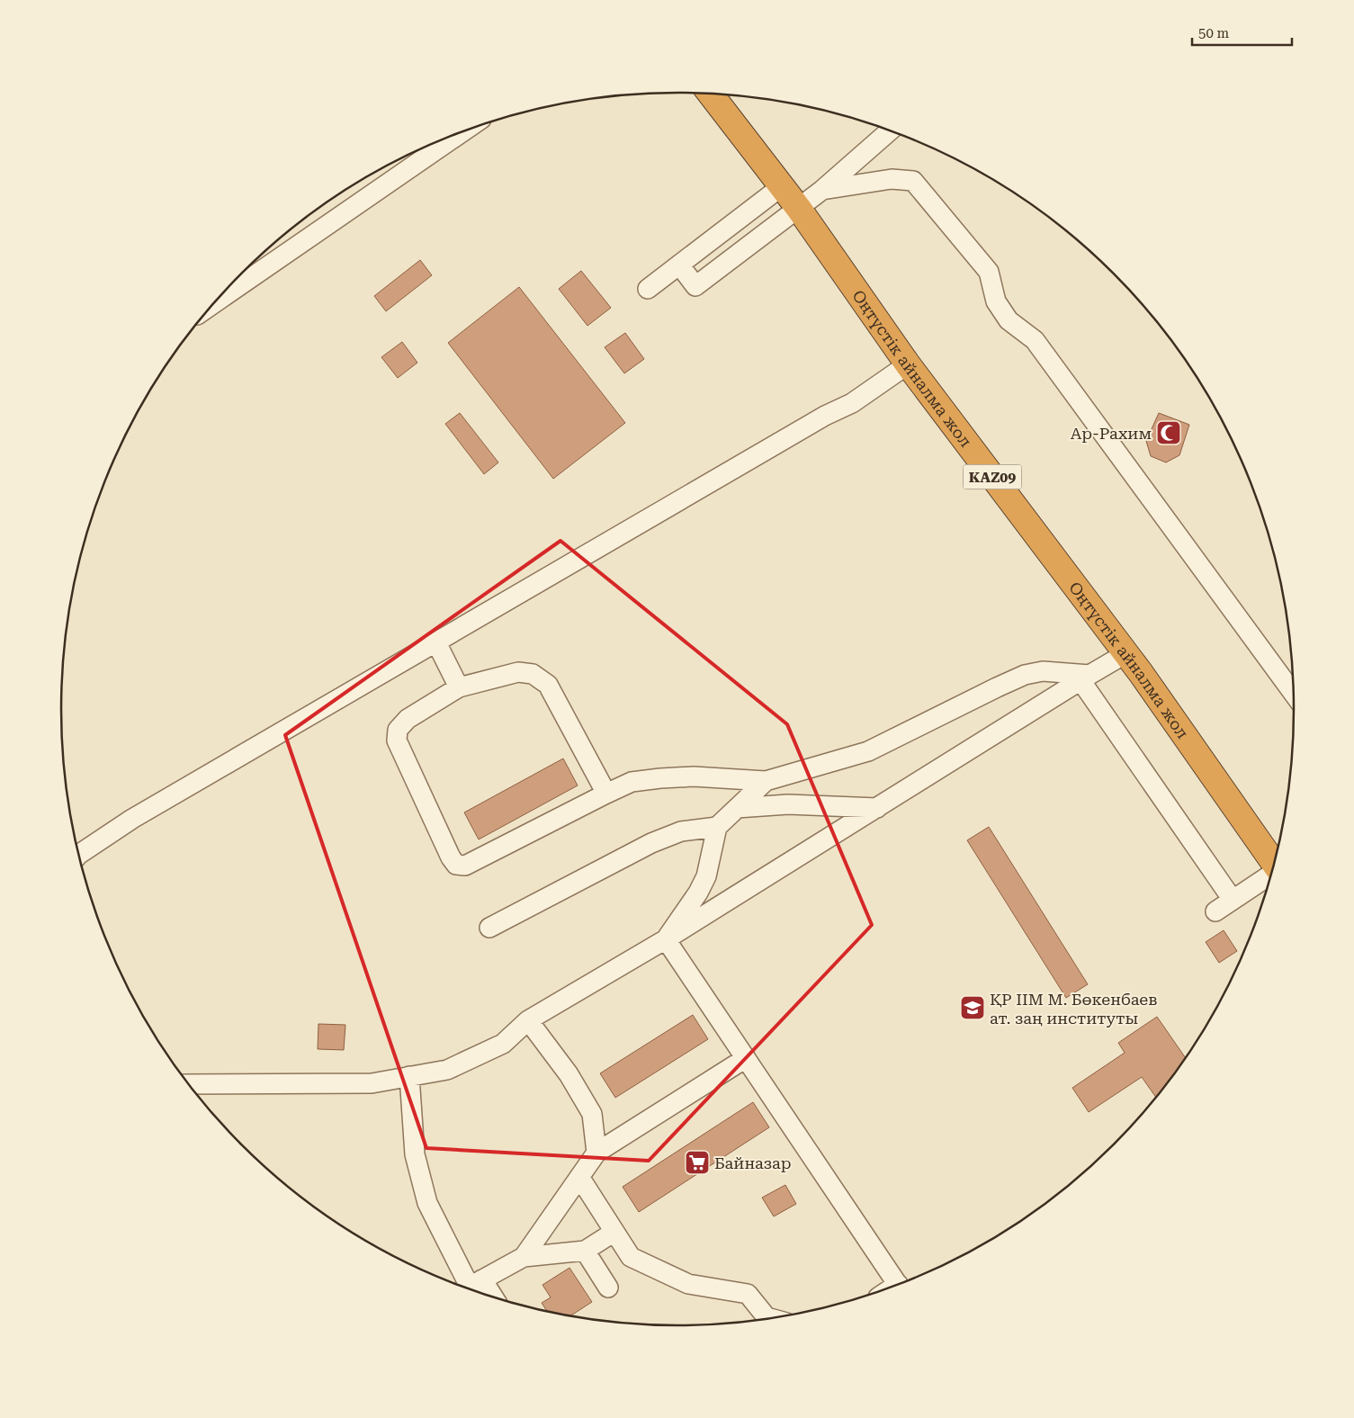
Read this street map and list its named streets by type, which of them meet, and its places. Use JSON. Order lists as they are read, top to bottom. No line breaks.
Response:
{"streets":{"highway":["Оңтүстік айналма жол","KAZ09"]},"places":{"mosque":["Ар-Рахим"],"school or university":["ҚР ІІМ М. Бөкенбаев ат. заң институты"],"supermarket":["Байназар"]},"scale_bar":"50 m"}
